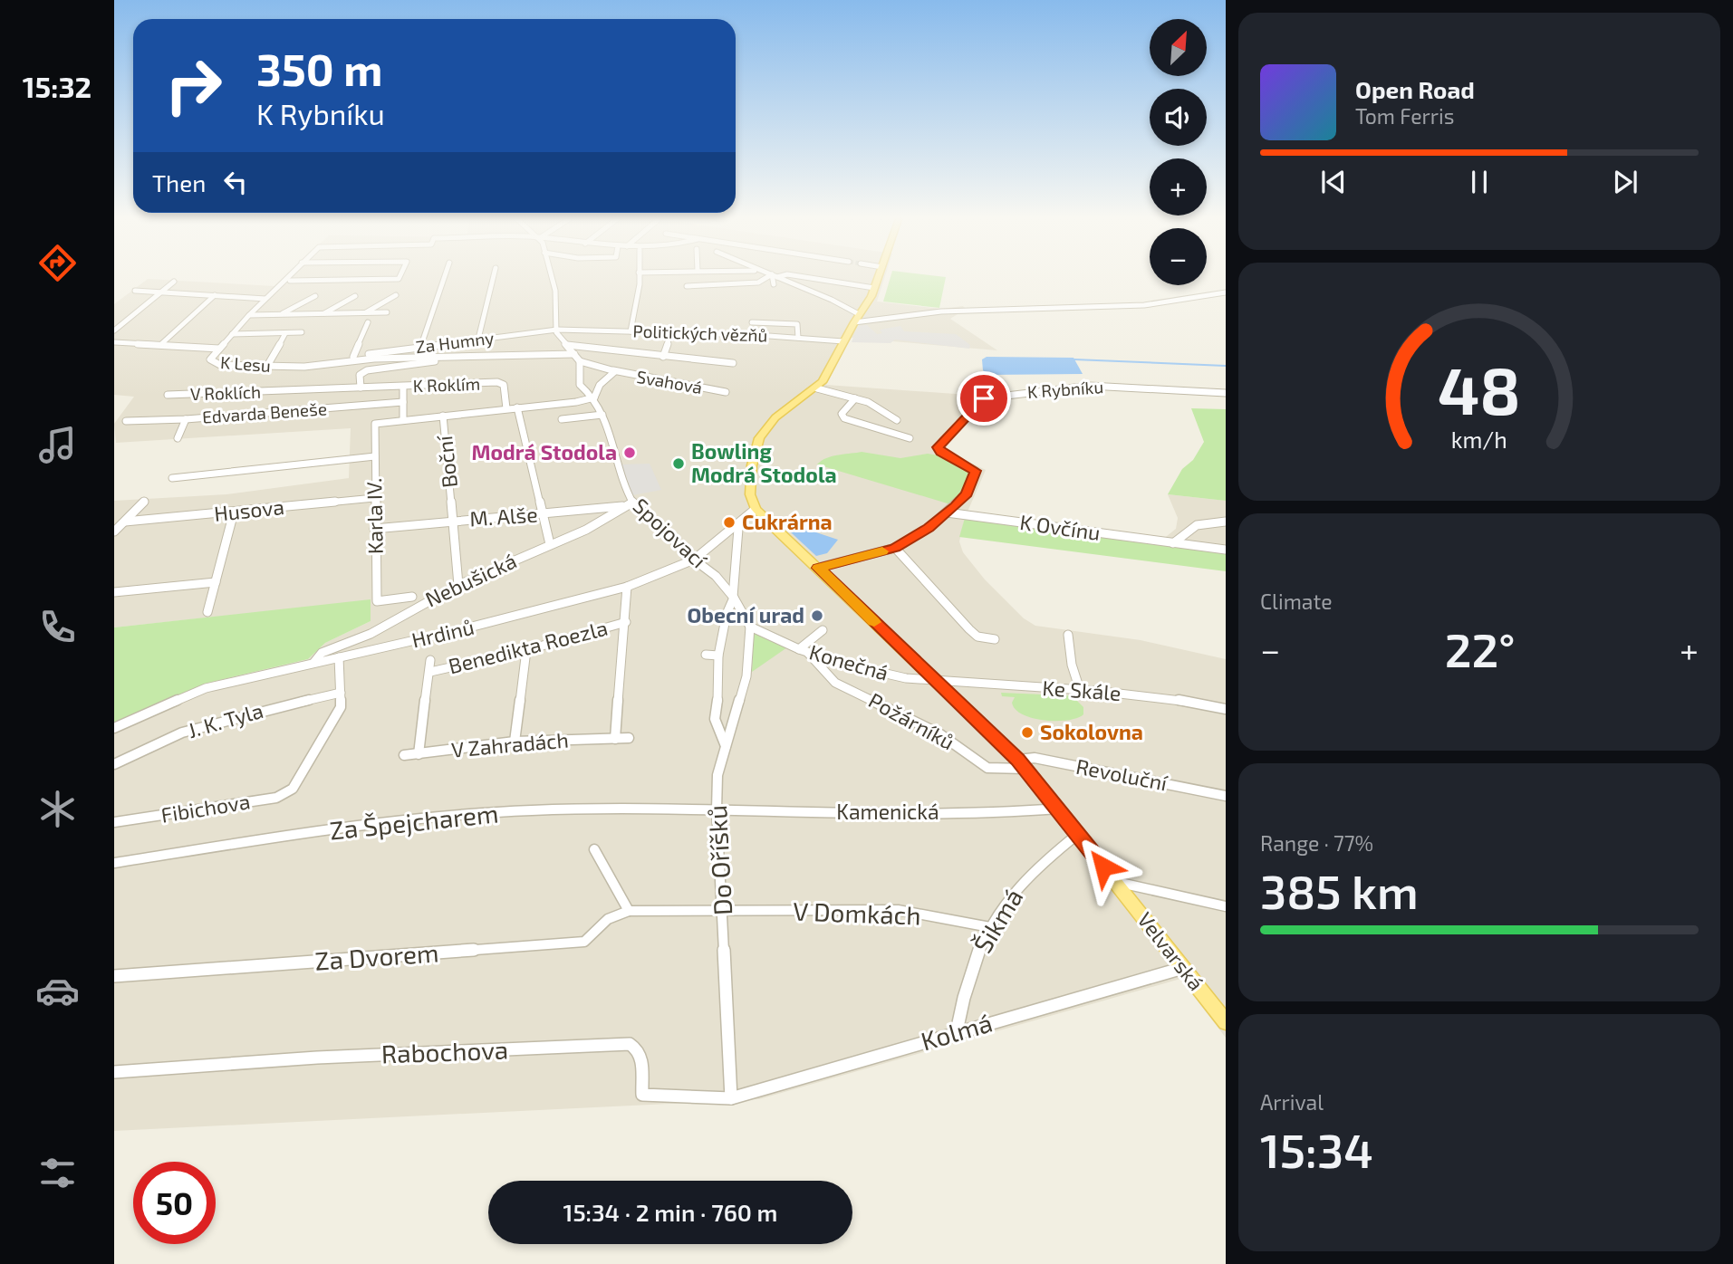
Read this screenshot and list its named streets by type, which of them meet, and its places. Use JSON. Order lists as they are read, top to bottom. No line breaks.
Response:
{"streets":{"main road":["Velvarská"],"street":["Politických vězňů","Za Humny","K Lesu","Svahová","K Roklím","K Rybníku","V Roklích","Edvarda Beneše","Boční","Husova","Karla IV.","M. Alše","K Ovčínu","Spojovací","Nebušická","Hrdinů","Benedikta Roezla","Konečná","Ke Skále","J. K. Tyla","Požárníků","V Zahradách","Revoluční","Fibichova","Kamenická","Za Špejcharem","Do Oříšků","V Domkách","Šikmá","Za Dvorem","Kolmá","Rabochova"]},"crossings":[["Politických vězňů","Za Humny"],["Politických vězňů","Spojovací"],["Za Humny","K Lesu"],["Za Humny","Spojovací"],["Svahová","K Roklím"],["Svahová","Spojovací"],["K Roklím","V Roklích"],["K Roklím","Edvarda Beneše"],["K Roklím","Boční"],["K Roklím","Karla IV."],["K Roklím","Spojovací"],["K Rybníku","K Ovčínu"],["K Rybníku","Velvarská"],["Boční","M. Alše"],["Boční","Nebušická"],["Husova","Karla IV."],["Karla IV.","M. Alše"],["M. Alše","Spojovací"],["M. Alše","Nebušická"],["Spojovací","Nebušická"],["Spojovací","Hrdinů"],["Spojovací","Konečná"],["Spojovací","Do Oříšků"],["Nebušická","Hrdinů"],["Hrdinů","Velvarská"],["Konečná","Ke Skále"],["Konečná","Požárníků"],["Konečná","Do Oříšků"],["Konečná","Velvarská"],["Ke Skále","Velvarská"],["J. K. Tyla","Fibichova"],["Požárníků","Revoluční"],["Požárníků","Velvarská"],["Revoluční","Velvarská"],["Kamenická","Za Špejcharem"],["Kamenická","Do Oříšků"],["Kamenická","Velvarská"],["Za Špejcharem","Do Oříšků"],["Do Oříšků","V Domkách"],["Do Oříšků","Za Dvorem"],["Do Oříšků","Kolmá"],["Do Oříšků","Rabochova"],["V Domkách","Šikmá"],["V Domkách","Za Dvorem"],["Šikmá","Velvarská"],["Šikmá","Kolmá"],["Velvarská","Kolmá"],["Kolmá","Rabochova"]],"places":["Modrá Stodola","Bowling Modrá Stodola","Cukrárna","Obecní urad","Sokolovna"],"north":"top right","page":{"tabs":"15:32","map_buttons":["+","−"],"turn":["350 m","K Rybníku"],"song":["Open Road","Tom Ferris"],"then":"Then","tile":["Climate",["Range · 77%","385 km"],["Arrival","15:34"]],"heat":["−","22°","+"],"limit":"50","trip":"15:34 · 2 min · 760 m","gauge":["48","km/h"]}}
